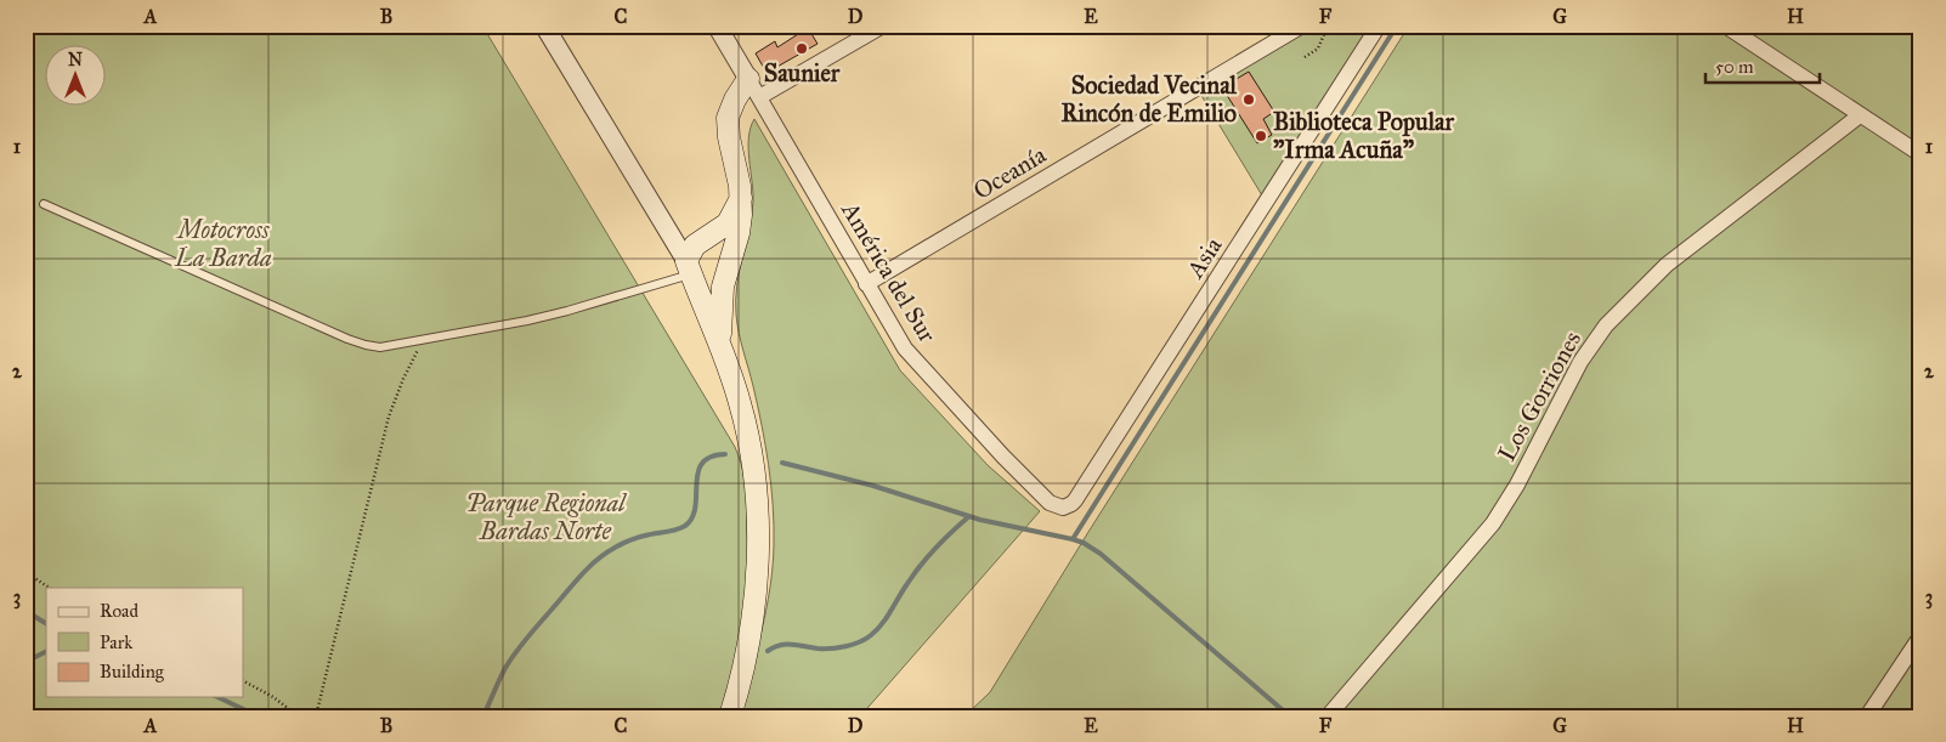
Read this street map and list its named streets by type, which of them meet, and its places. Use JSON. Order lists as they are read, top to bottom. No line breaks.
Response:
{"streets":{"street":["Oceanía","Asia","América del Sur","Los Gorriones"]},"crossings":[["Oceanía","América del Sur"],["Asia","América del Sur"]],"parks":["Motocross La Barda","Parque Regional Bardas Norte"],"places":["Saunier","Sociedad Vecinal Rincón de Emilio","Biblioteca Popular \"Irma Acuña\""],"legend":["Road","Park","Building"],"scale_bar":"50 m","north":"top","grid":{"columns":["A","B","C","D","E","F","G","H"],"rows":["1","2","3"]}}
